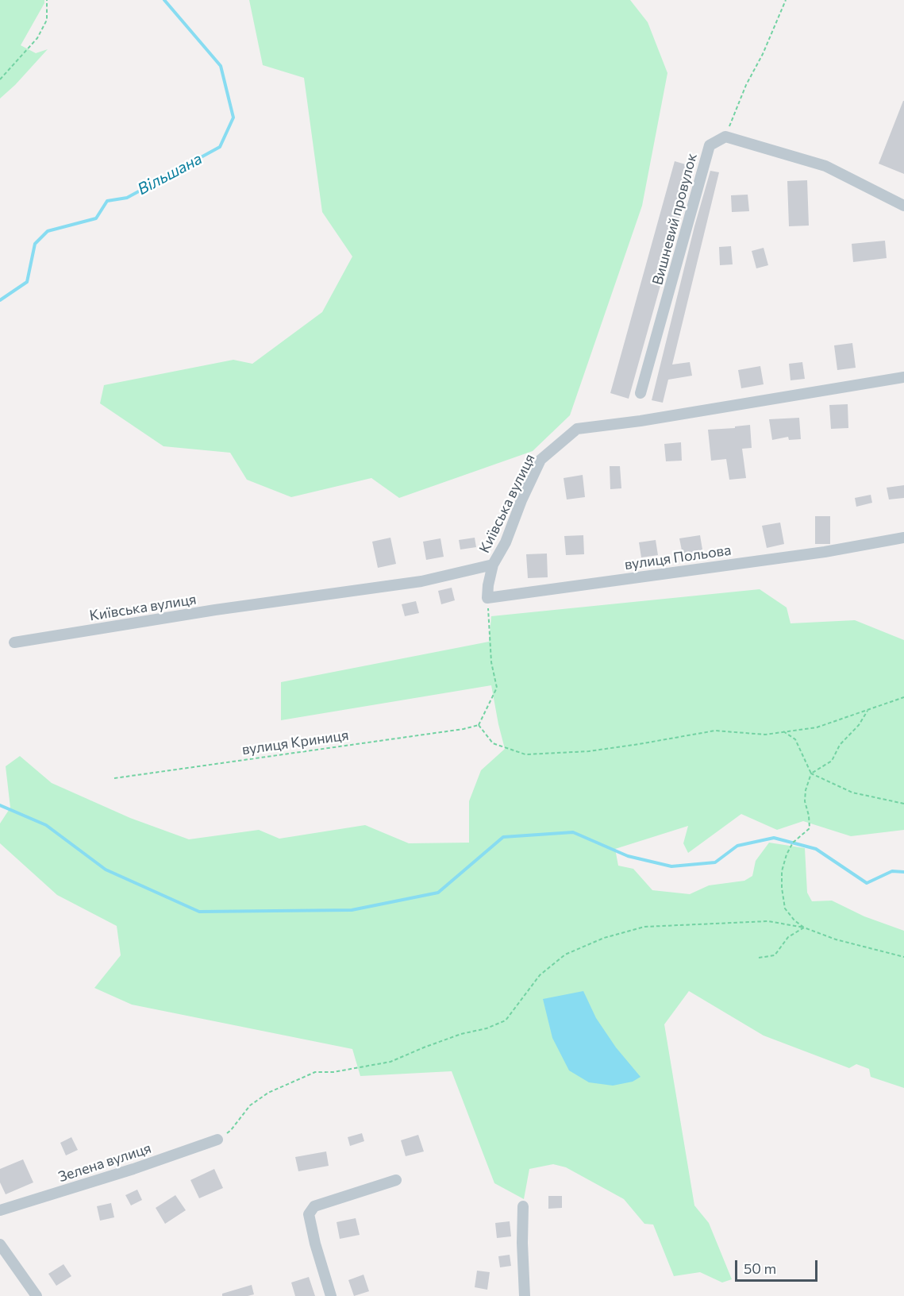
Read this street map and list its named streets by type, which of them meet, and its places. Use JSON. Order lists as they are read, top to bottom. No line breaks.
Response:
{"streets":{"street":["Вишневий провулок","Київська вулиця","вулиця Польова","Зелена вулиця"],"path":["вулиця Криниця"]},"water":["Вільшана"],"scale_bar":"50 m"}
